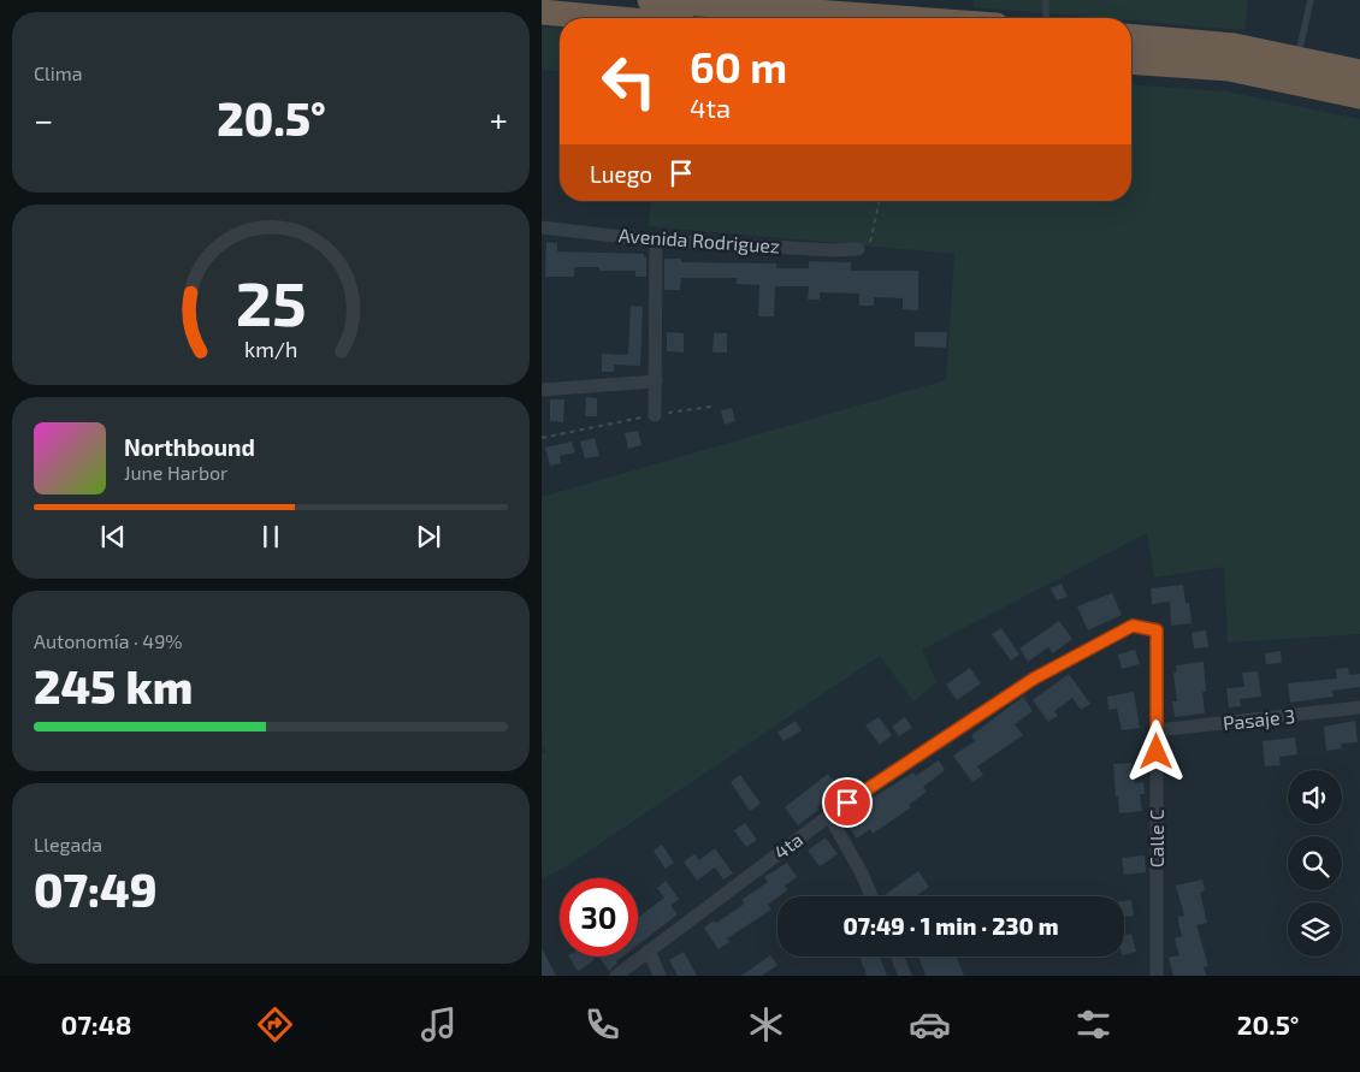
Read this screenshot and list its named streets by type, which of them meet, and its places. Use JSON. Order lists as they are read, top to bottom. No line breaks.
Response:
{"streets":{"street":["Avenida Rodriguez","Pasaje 3","Calle C","4ta"]},"crossings":[["Pasaje 3","Calle C"],["Calle C","4ta"]],"page":{"tile":["Clima",["Autonomía · 49%","245 km"],["Llegada","07:49"]],"turn":["60 m","4ta"],"heat":["−","20.5°","+"],"then":"Luego","song":["Northbound","June Harbor"],"limit":"30","trip":"07:49 · 1 min · 230 m","tabs":["07:48","20.5°"],"gauge":["25","km/h"]}}
